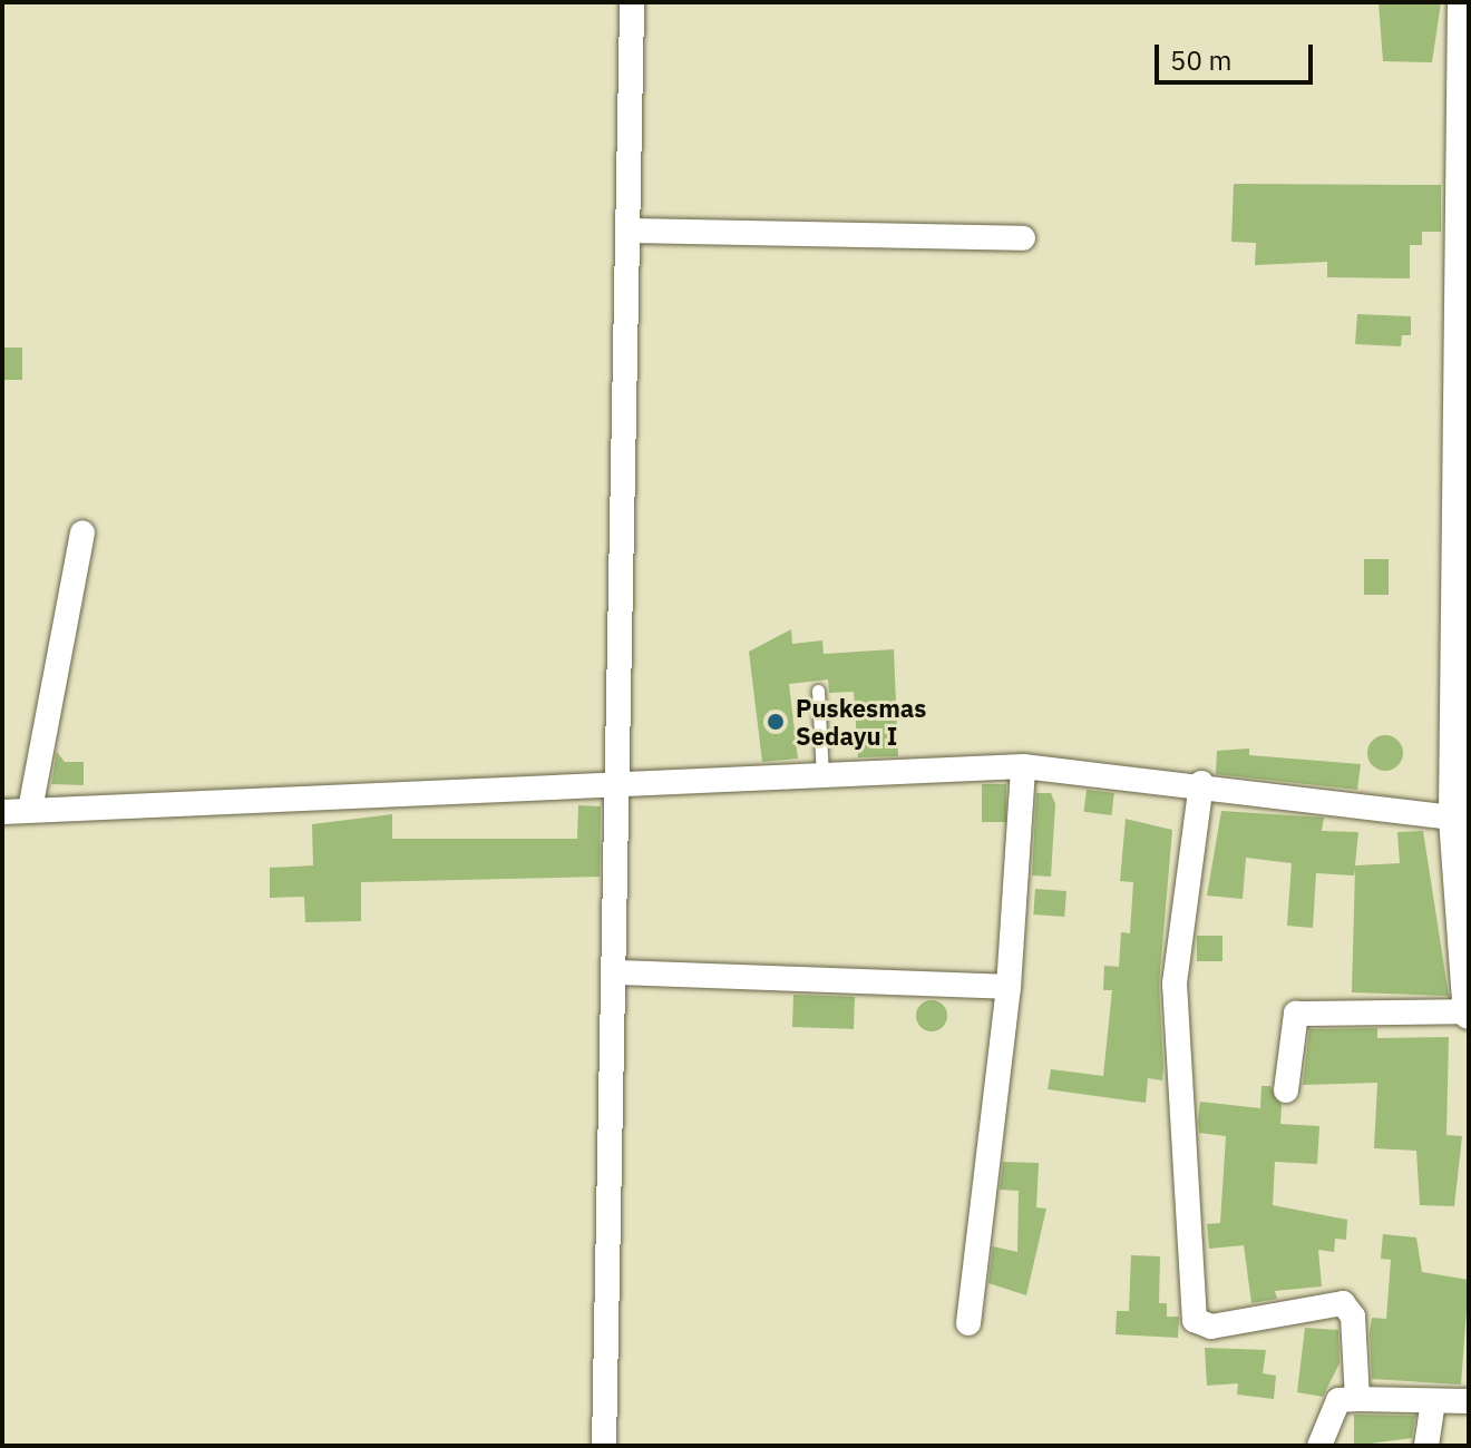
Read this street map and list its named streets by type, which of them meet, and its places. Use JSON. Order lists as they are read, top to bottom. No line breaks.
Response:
{"places":["Puskesmas Sedayu I"],"scale_bar":"50 m"}
